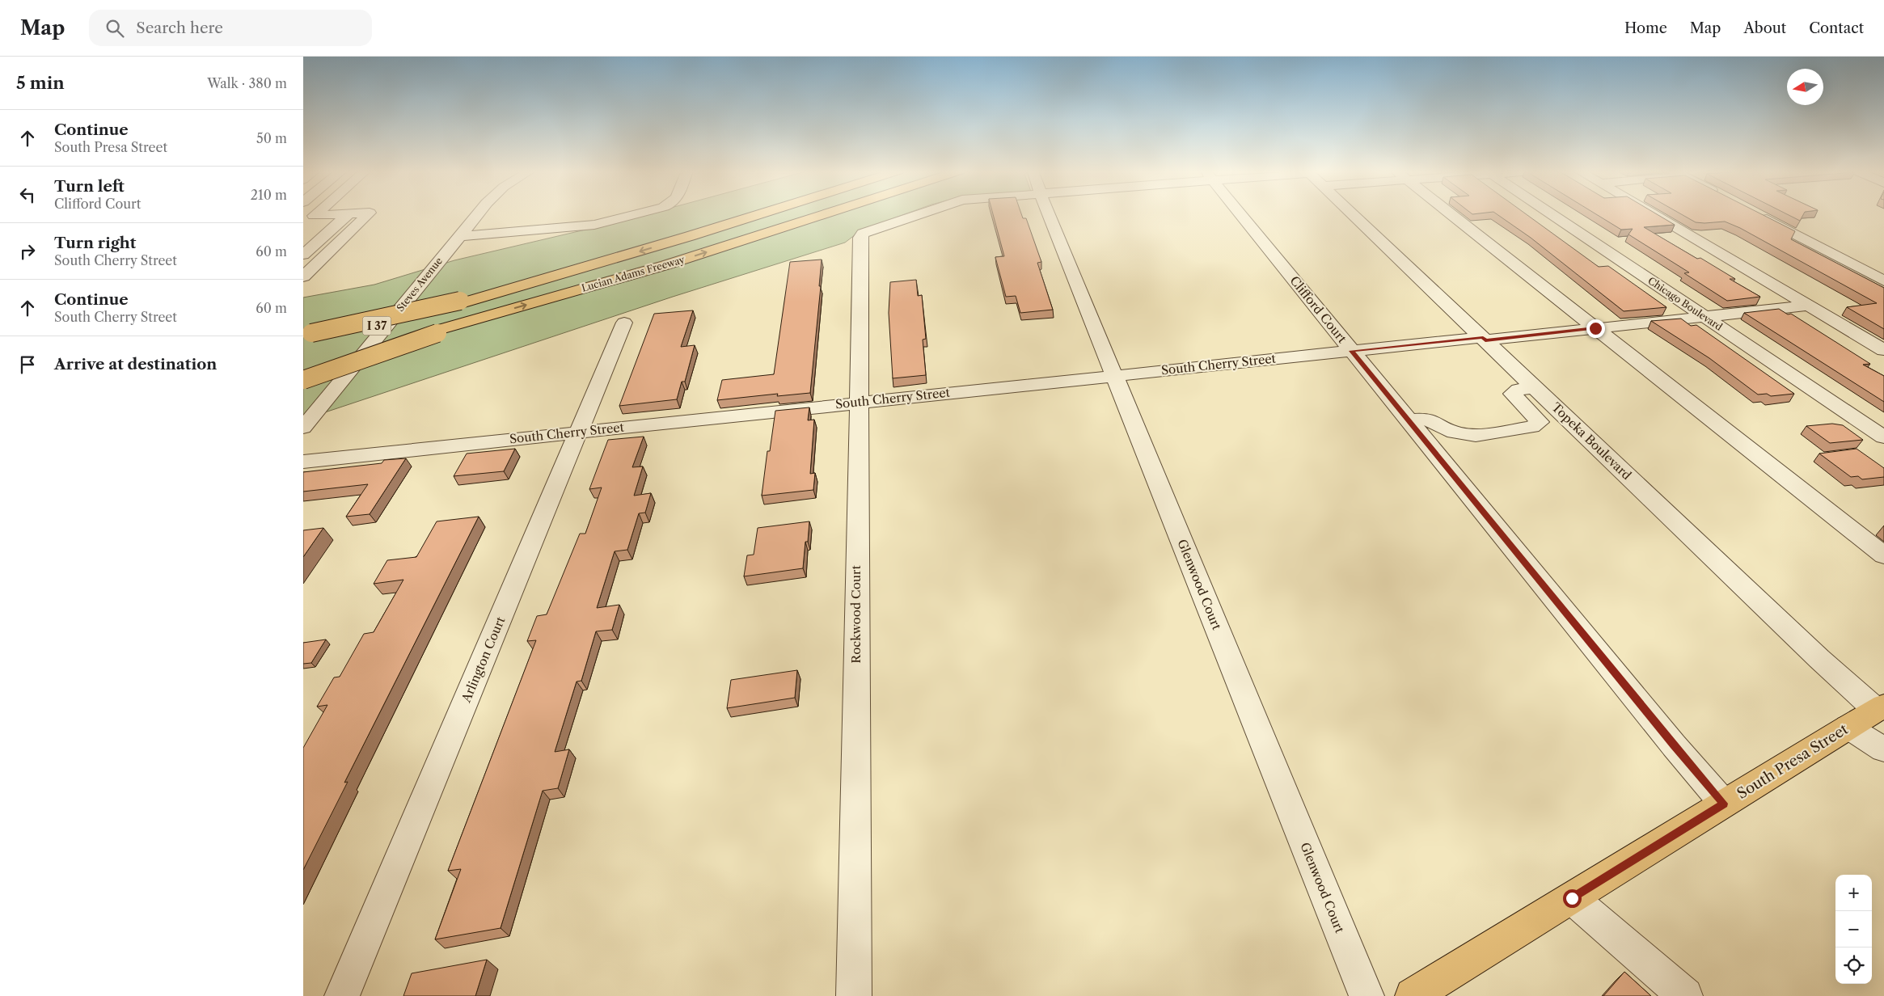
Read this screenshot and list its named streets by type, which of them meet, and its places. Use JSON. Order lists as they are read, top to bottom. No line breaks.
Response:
{"streets":{"main road":["Lucian Adams Freeway","I 37","South Presa Street"],"street":["Steves Avenue","Chicago Boulevard","Clifford Court","South Cherry Street","Topeka Boulevard","Glenwood Court","Rockwood Court","Arlington Court"]},"crossings":[["Lucian Adams Freeway","I 37"],["Chicago Boulevard","South Cherry Street"],["Clifford Court","South Cherry Street"],["Clifford Court","South Presa Street"],["South Cherry Street","Topeka Boulevard"],["South Cherry Street","Glenwood Court"],["South Cherry Street","Rockwood Court"],["South Cherry Street","Arlington Court"],["Topeka Boulevard","South Presa Street"]],"north":"left","page":{"header":"Map","search":"Search here","nav":["Home","Map","About","Contact"],"heading":["5 min","Walk · 380 m"],"list":[["Continue","South Presa Street","50 m"],["Turn left","Clifford Court","210 m"],["Turn right","South Cherry Street","60 m"],["Continue","South Cherry Street","60 m"],"Arrive at destination"],"map_buttons":["+","−"]}}
